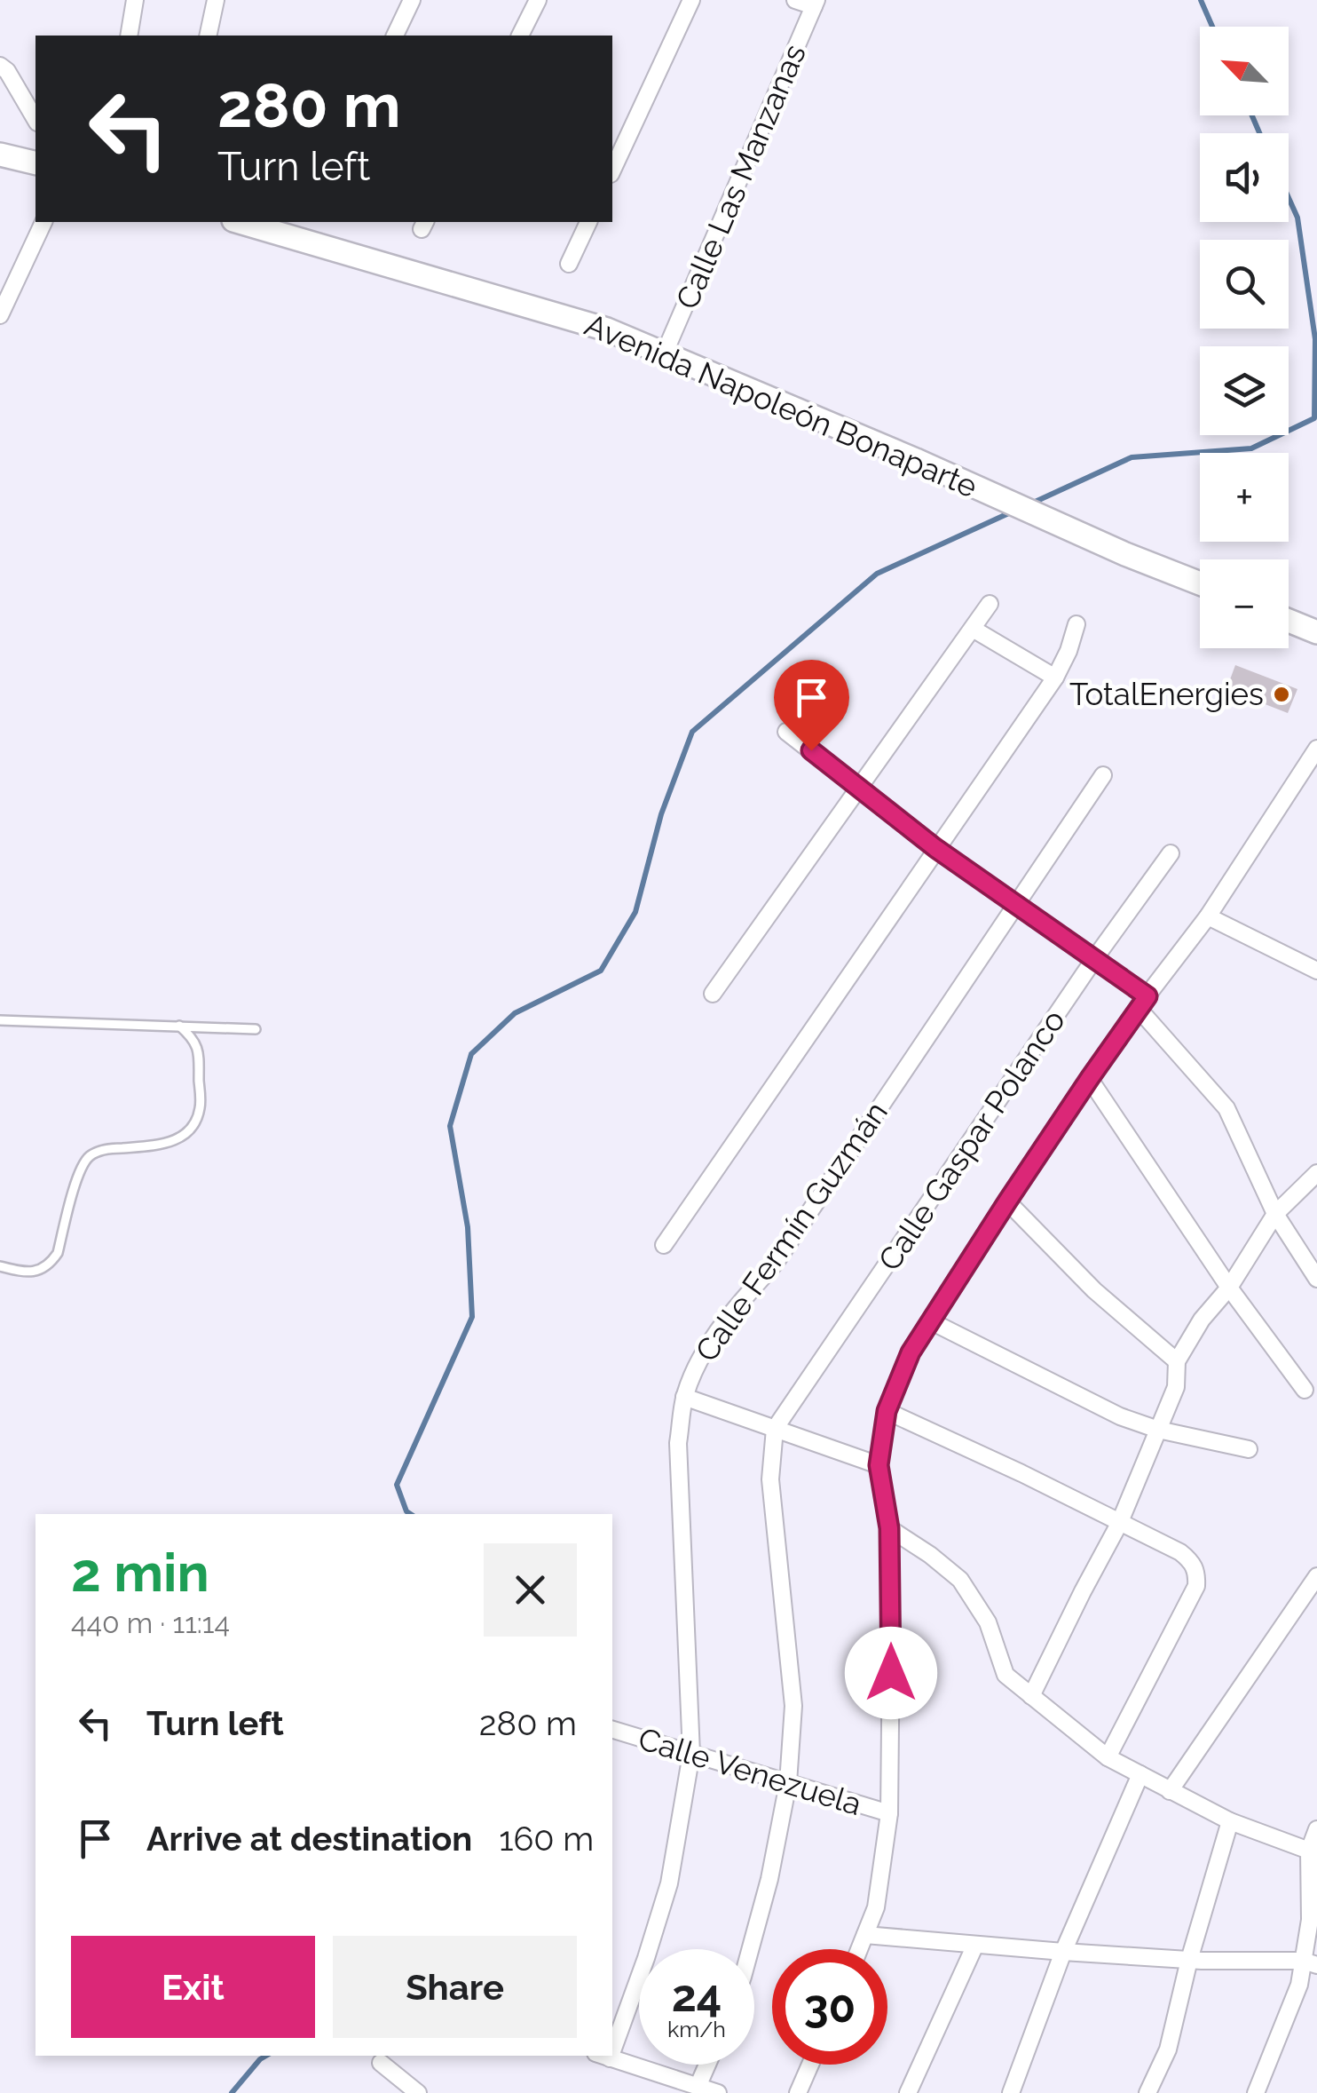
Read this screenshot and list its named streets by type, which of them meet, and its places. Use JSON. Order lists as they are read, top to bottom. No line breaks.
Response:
{"streets":{"main road":["Avenida Napoleón Bonaparte"],"street":["Calle Las Manzanas","Calle Gaspar Polanco","Calle Fermín Guzmán","Calle Venezuela"]},"crossings":[["Calle Las Manzanas","Avenida Napoleón Bonaparte"],["Calle Fermín Guzmán","Calle Venezuela"]],"places":["TotalEnergies"],"north":"top left","page":{"map_buttons":["+","−"],"turn":["280 m","Turn left"],"heading":["2 min","440 m · 11:14"],"list":[{"name":"Turn left","value":"280 m"},{"name":"Arrive at destination","value":"160 m"}],"buttons":["Exit","Share"],"speed":"24 km/h","limit":"30"}}
